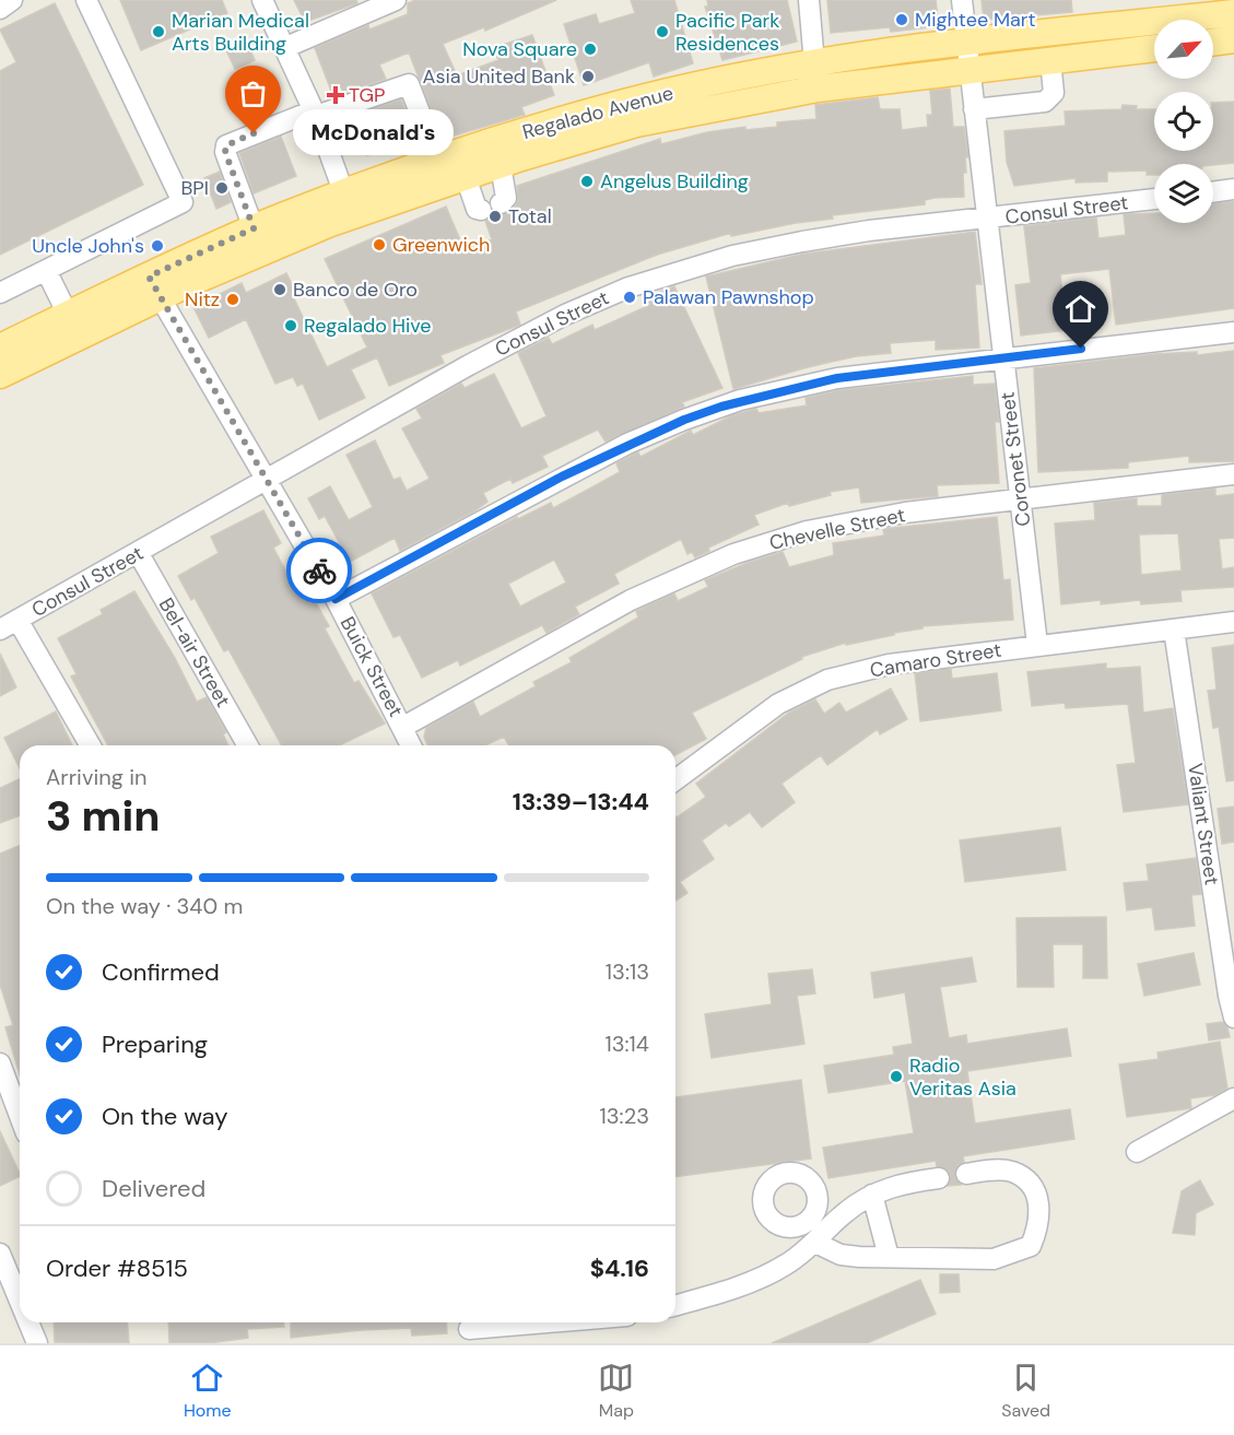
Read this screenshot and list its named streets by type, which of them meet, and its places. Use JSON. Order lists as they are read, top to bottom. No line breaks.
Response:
{"streets":{"main road":["Regalado Avenue"],"street":["Consul Street","Coronet Street","Chevelle Street","Bel-air Street","Camaro Street","Buick Street","Valiant Street"]},"crossings":[["Regalado Avenue","Coronet Street"],["Regalado Avenue","Buick Street"],["Consul Street","Coronet Street"],["Consul Street","Bel-air Street"],["Consul Street","Buick Street"],["Coronet Street","Chevelle Street"],["Coronet Street","Camaro Street"],["Chevelle Street","Buick Street"],["Camaro Street","Valiant Street"]],"places":{"other":["Mightee Mart","Marian Medical Arts Building","Pacific Park Residences","Nova Square","Asia United Bank","McDonald's","Angelus Building","BPI","Total","Greenwich","Uncle John's","Banco de Oro","Palawan Pawnshop","Nitz","Regalado Hive","Radio Veritas Asia"],"health":["TGP"]},"north":"top right","page":{"bubble":"McDonald's","heading":["3 min","Arriving in","13:39–13:44"],"panel":["Order #8515","$4.16"],"bar":"On the way · 340 m","list":[["Confirmed","13:13"],["Preparing","13:14"],["On the way","13:23"],"Delivered"],"tabs":["Home","Map","Saved"]}}
